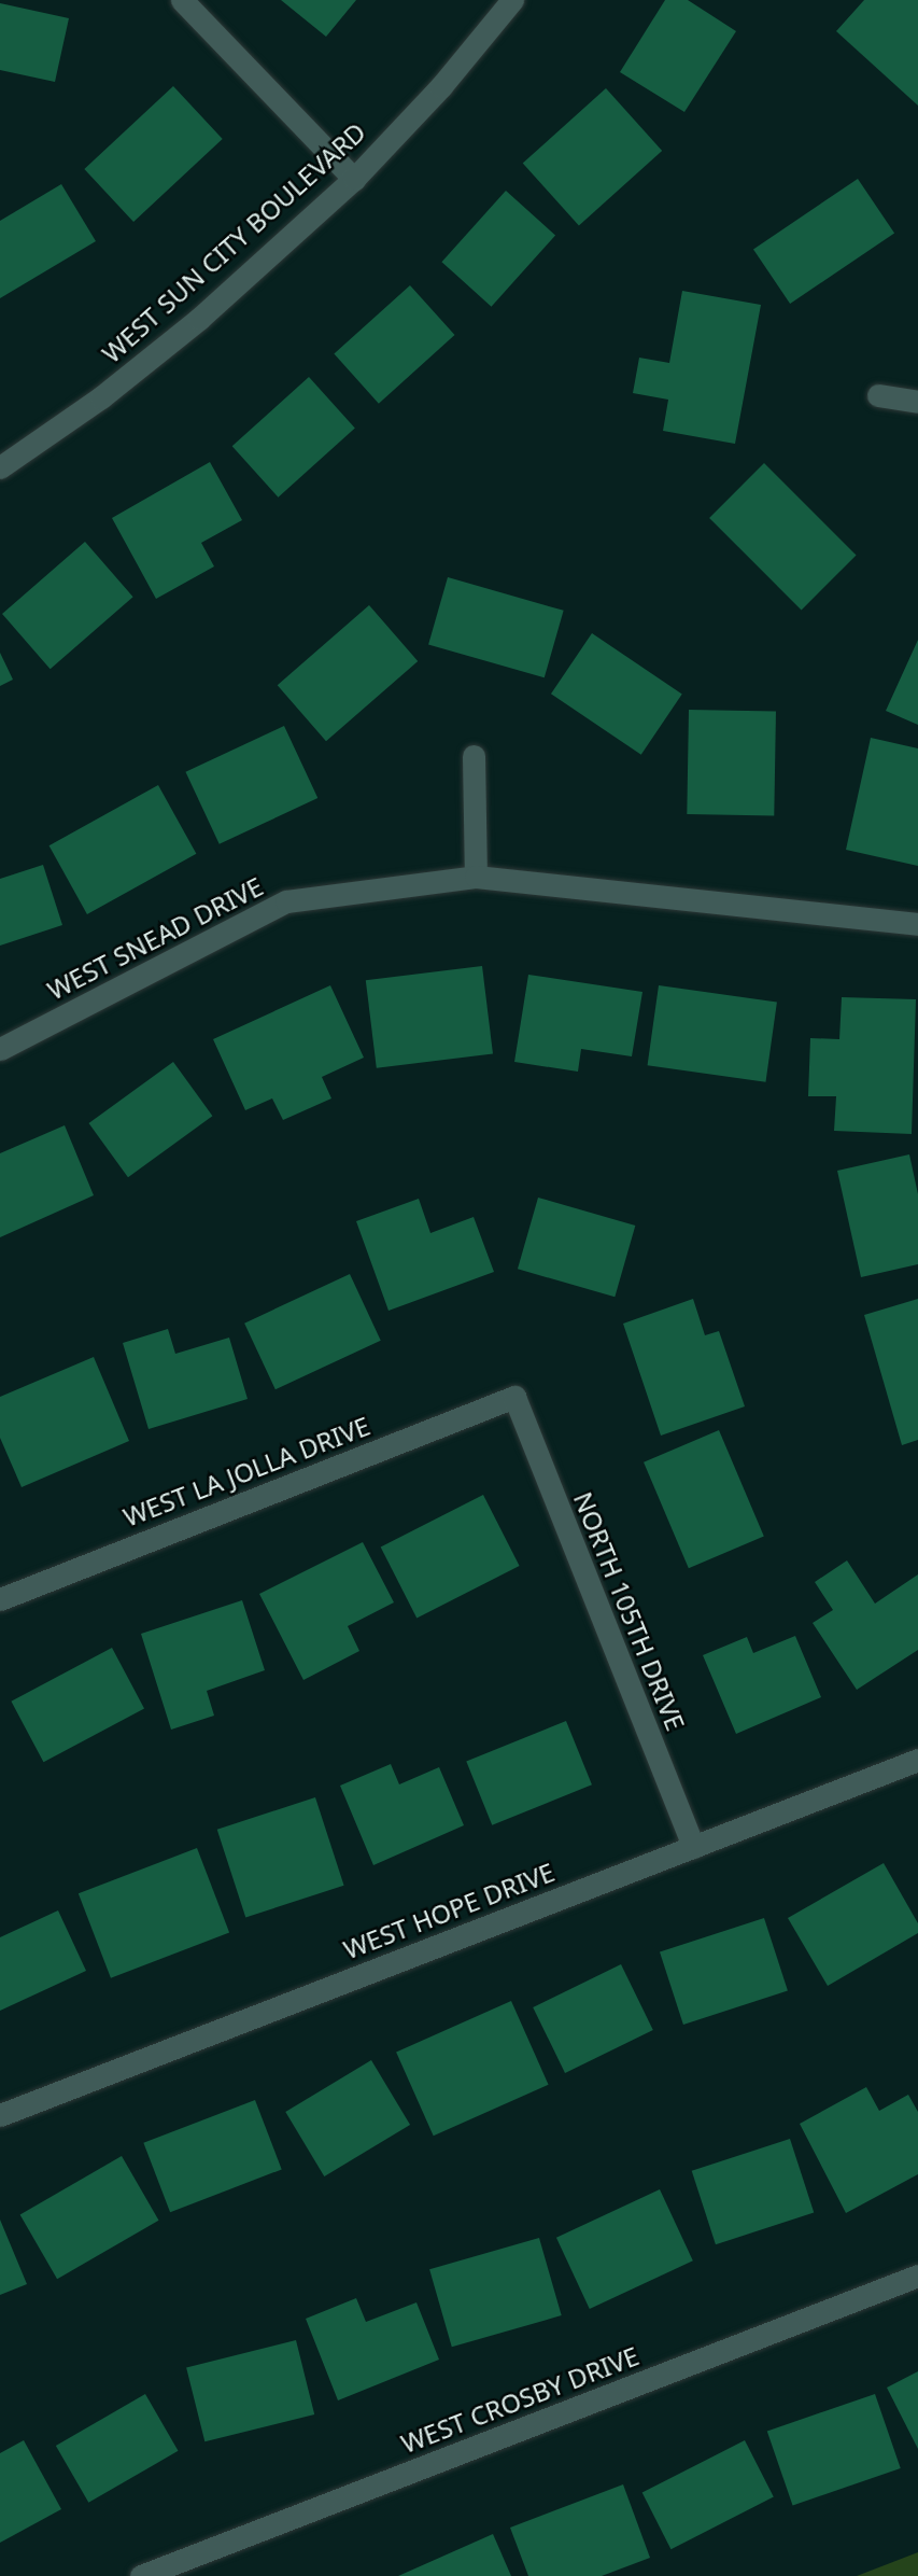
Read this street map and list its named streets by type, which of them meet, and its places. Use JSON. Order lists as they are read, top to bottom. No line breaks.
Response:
{"streets":{"street":["WEST SUN CITY BOULEVARD","WEST SNEAD DRIVE","WEST LA JOLLA DRIVE","NORTH 105TH DRIVE","WEST HOPE DRIVE","WEST CROSBY DRIVE"]},"crossings":[["WEST LA JOLLA DRIVE","NORTH 105TH DRIVE"],["NORTH 105TH DRIVE","WEST HOPE DRIVE"]]}
